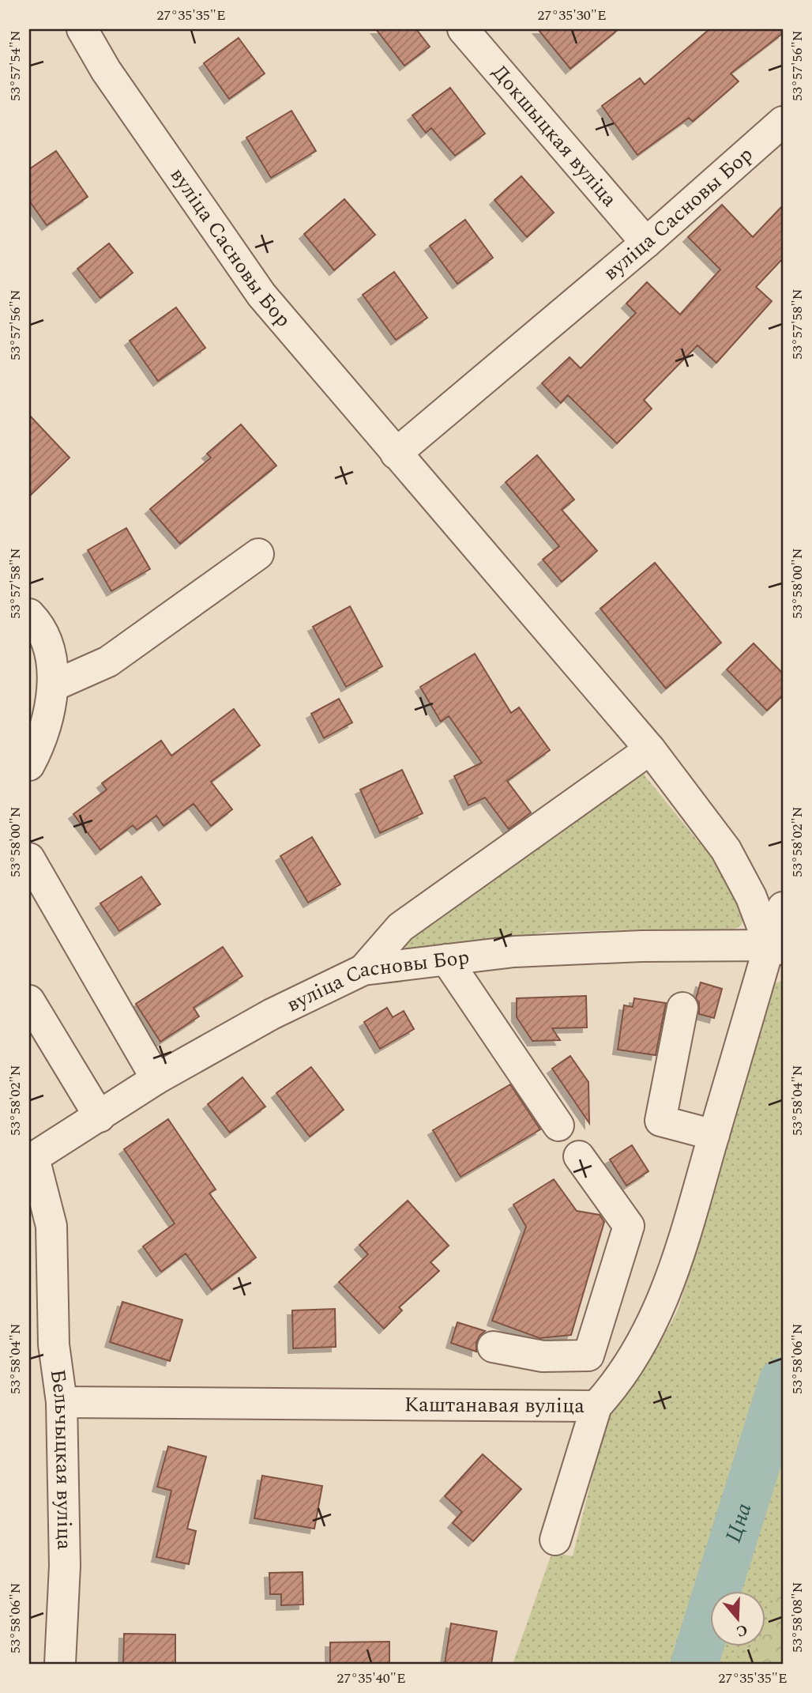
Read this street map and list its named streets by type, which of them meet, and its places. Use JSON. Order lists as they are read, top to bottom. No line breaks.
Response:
{"streets":{"street":["Докшыцкая вуліца","вуліца Сасновы Бор","Каштанавая вуліца","Бельчыцкая вуліца"]},"crossings":[["Докшыцкая вуліца","вуліца Сасновы Бор"],["вуліца Сасновы Бор","Каштанавая вуліца"],["вуліца Сасновы Бор","Бельчыцкая вуліца"],["Каштанавая вуліца","Бельчыцкая вуліца"]],"water":["Цна"],"north":"bottom","coordinates":["27°35'35\"E","27°35'30\"E","53°57'56\"N","53°57'54\"N","53°57'58\"N","53°58'00\"N","53°58'02\"N","53°58'04\"N","53°58'06\"N","53°58'08\"N","27°35'40\"E"]}
